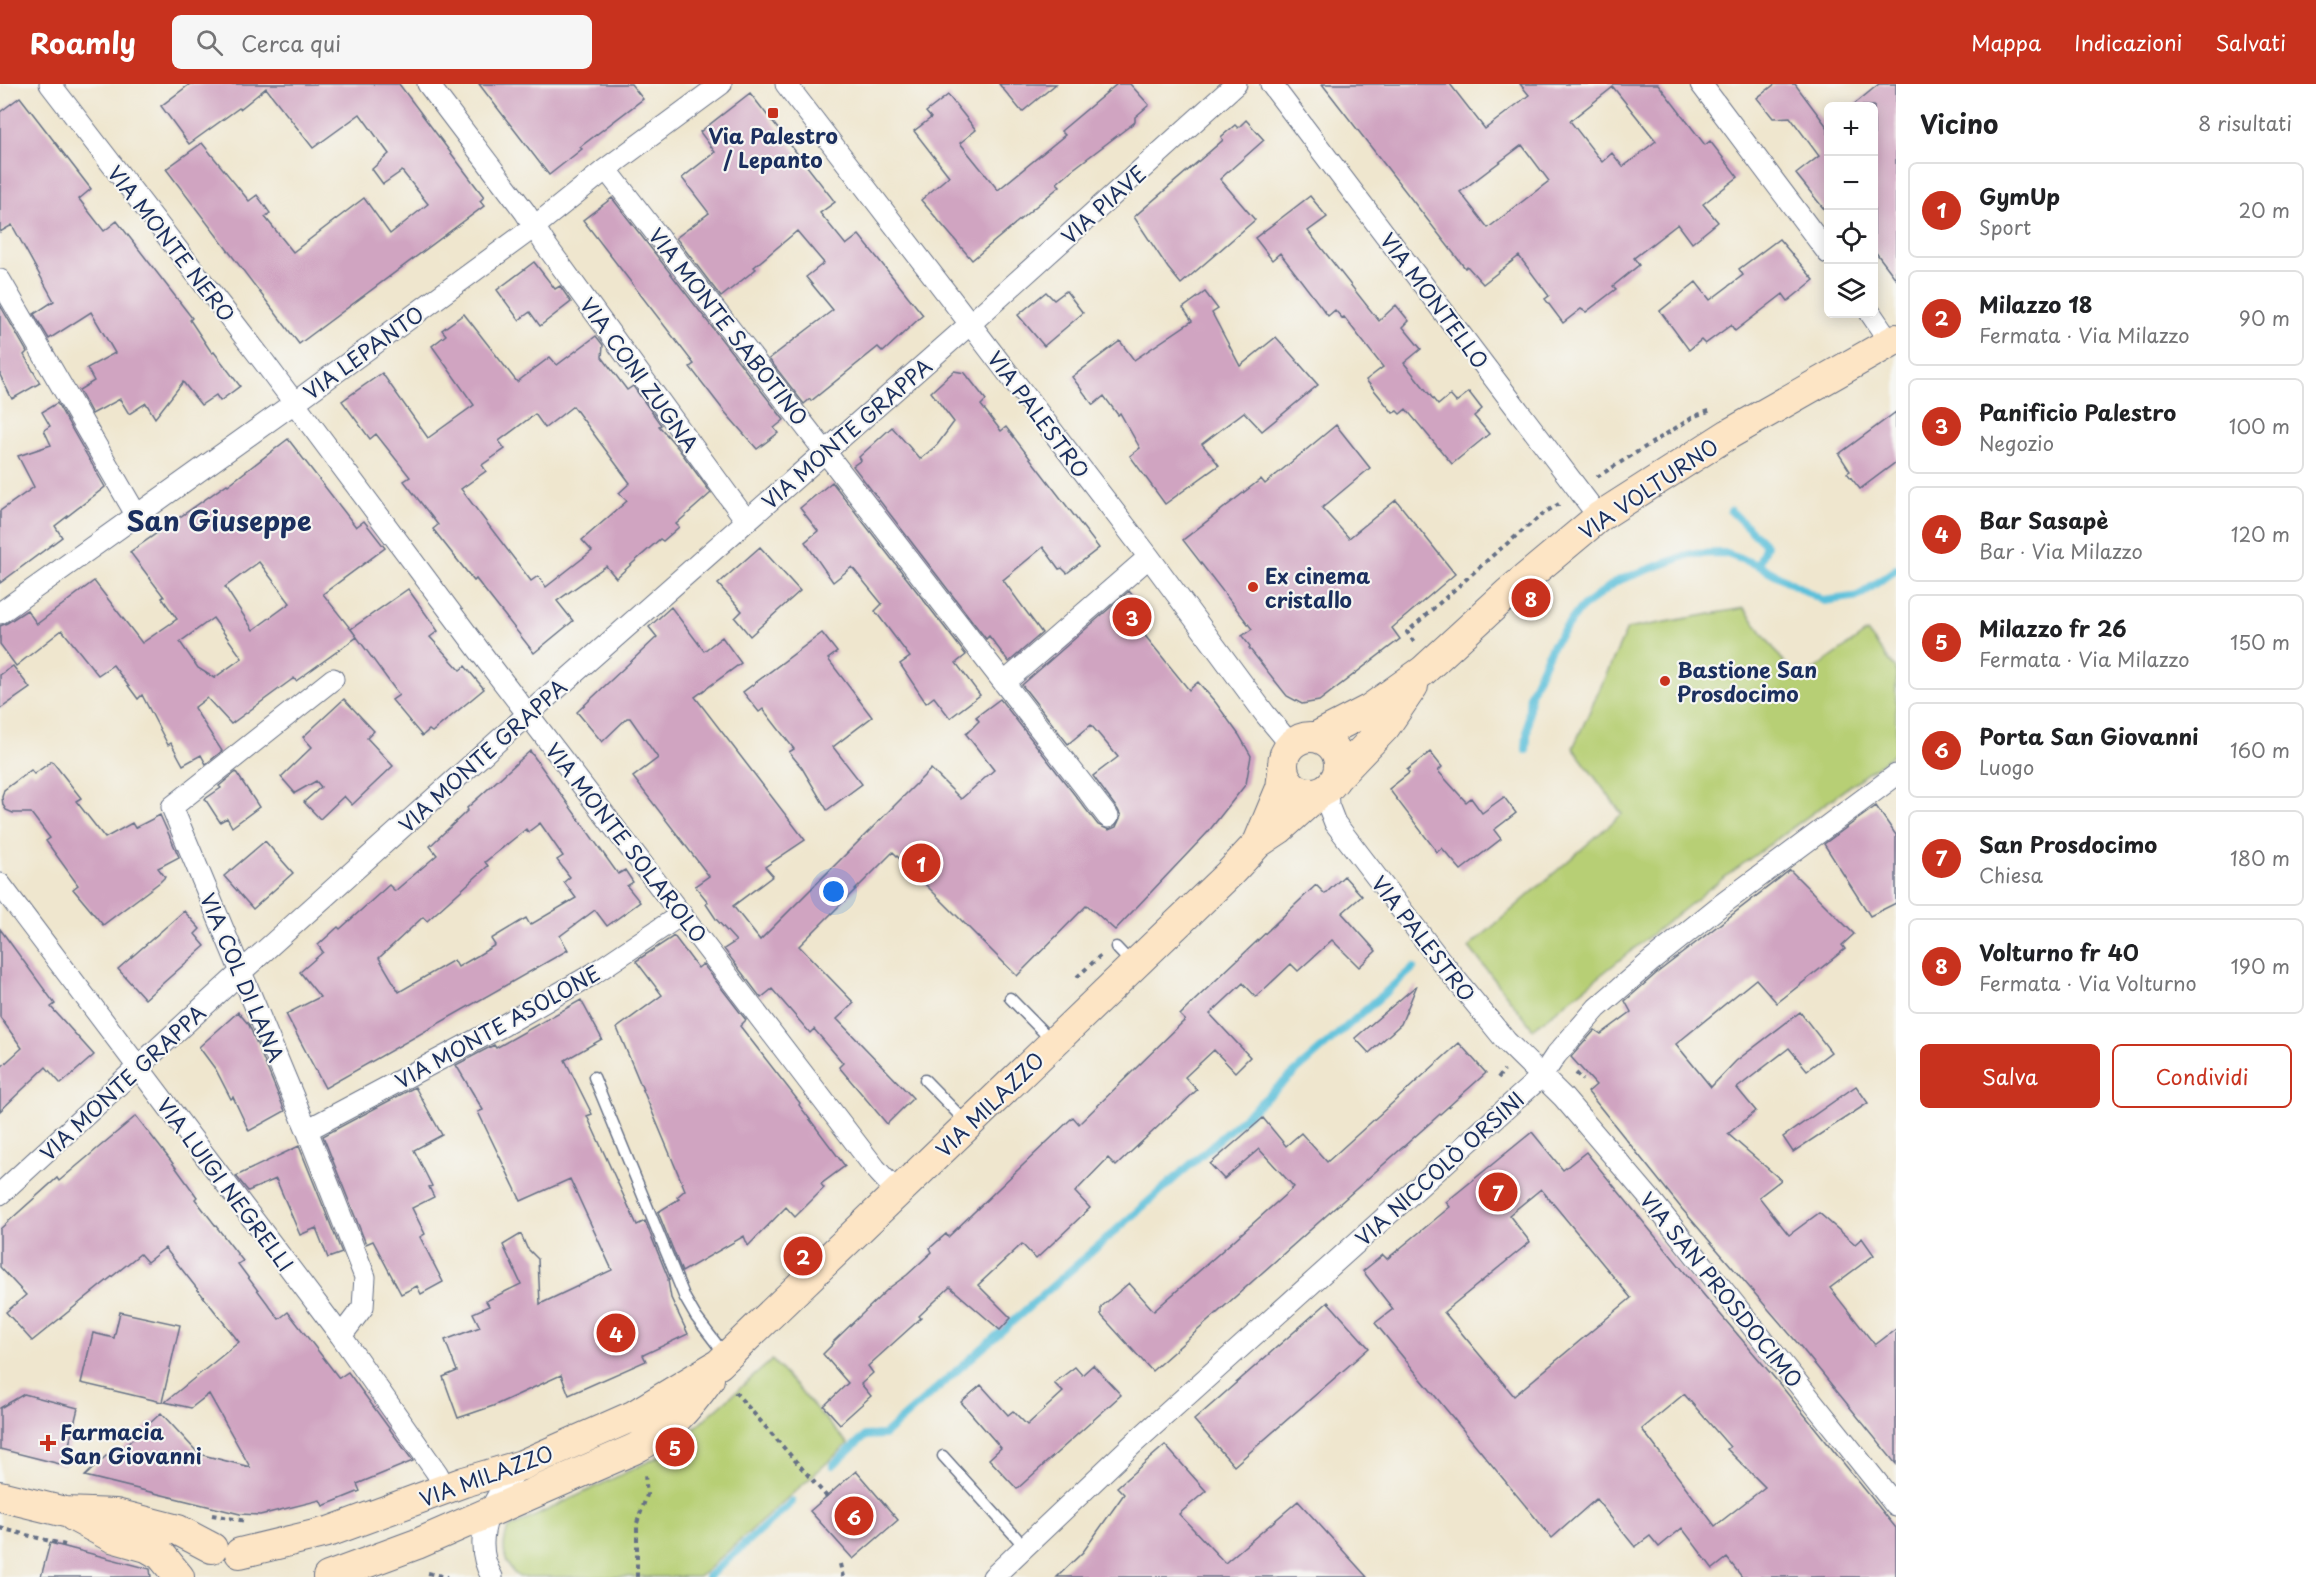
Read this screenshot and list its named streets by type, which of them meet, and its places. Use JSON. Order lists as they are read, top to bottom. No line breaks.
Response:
{"streets":{"main road":["VIA PALESTRO","VIA VOLTURNO","VIA MILAZZO"],"street":["VIA PIAVE","VIA MONTE NERO","VIA MONTELLO","VIA MONTE SABOTINO","VIA LEPANTO","VIA CONI ZUGNA","VIA MONTE GRAPPA","VIA MONTE SOLAROLO","VIA COL DI LANA","VIA MONTE ASOLONE","VIA NICCOLÒ ORSINI","VIA LUIGI NEGRELLI","VIA SAN PROSDOCIMO"]},"crossings":[["VIA PIAVE","VIA PALESTRO"],["VIA PIAVE","VIA MONTE GRAPPA"],["VIA MONTE NERO","VIA LEPANTO"],["VIA MONTE NERO","VIA MONTE SOLAROLO"],["VIA MONTELLO","VIA VOLTURNO"],["VIA MONTE SABOTINO","VIA LEPANTO"],["VIA MONTE SABOTINO","VIA MONTE GRAPPA"],["VIA LEPANTO","VIA CONI ZUGNA"],["VIA LEPANTO","VIA MONTE SOLAROLO"],["VIA CONI ZUGNA","VIA MONTE GRAPPA"],["VIA PALESTRO","VIA MONTE GRAPPA"],["VIA PALESTRO","VIA VOLTURNO"],["VIA PALESTRO","VIA MILAZZO"],["VIA PALESTRO","VIA NICCOLÒ ORSINI"],["VIA PALESTRO","VIA SAN PROSDOCIMO"],["VIA MONTE GRAPPA","VIA MONTE SOLAROLO"],["VIA MONTE GRAPPA","VIA COL DI LANA"],["VIA MONTE GRAPPA","VIA LUIGI NEGRELLI"],["VIA VOLTURNO","VIA MILAZZO"],["VIA MONTE SOLAROLO","VIA MONTE ASOLONE"],["VIA MONTE SOLAROLO","VIA MILAZZO"],["VIA COL DI LANA","VIA MONTE ASOLONE"],["VIA COL DI LANA","VIA LUIGI NEGRELLI"],["VIA MILAZZO","VIA LUIGI NEGRELLI"],["VIA NICCOLÒ ORSINI","VIA SAN PROSDOCIMO"]],"districts":["San Giuseppe"],"places":{"transit":["Via Palestro / Lepanto"],"other":["Ex cinema cristallo","Bastione San Prosdocimo"],"health":["Farmacia San Giovanni"]},"page":{"header":"Roamly","search":"Cerca qui","nav":["Mappa","Indicazioni","Salvati"],"heading":["Vicino","8 risultati"],"map_buttons":["+","−"],"list":[{"mark":"1","name":"GymUp","note":"Sport","value":"20 m"},{"mark":"2","name":"Milazzo 18","note":"Fermata · Via Milazzo","value":"90 m"},{"mark":"3","name":"Panificio Palestro","note":"Negozio","value":"100 m"},{"mark":"4","name":"Bar Sasapè","note":"Bar · Via Milazzo","value":"120 m"},{"mark":"5","name":"Milazzo fr 26","note":"Fermata · Via Milazzo","value":"150 m"},{"mark":"6","name":"Porta San Giovanni","note":"Luogo","value":"160 m"},{"mark":"7","name":"San Prosdocimo","note":"Chiesa","value":"180 m"},{"mark":"8","name":"Volturno fr 40","note":"Fermata · Via Volturno","value":"190 m"}],"pins":["8","3","1","7","2","4","5","6"],"buttons":["Salva","Condividi"]}}
